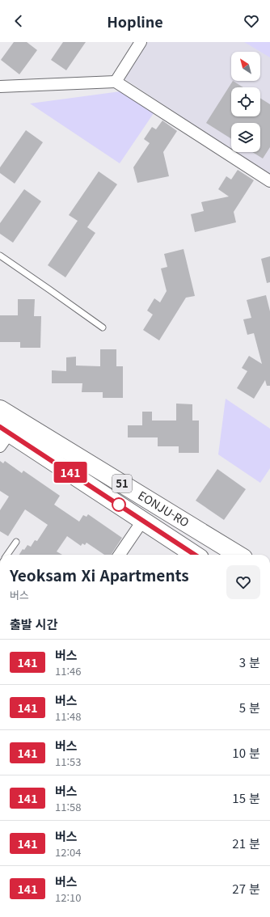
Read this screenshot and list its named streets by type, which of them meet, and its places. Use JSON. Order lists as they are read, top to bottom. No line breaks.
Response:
{"streets":{"main road":["51","EONJU-RO"]},"lines":["bus line 141"],"north":"top left","page":{"header":"Hopline","on_map":"141","heading":[["Yeoksam Xi Apartments","버스"],"출발 시간"],"list":[{"mark":"141","name":"버스","note":"11:46","value":"3 분"},{"mark":"141","name":"버스","note":"11:48","value":"5 분"},{"mark":"141","name":"버스","note":"11:53","value":"10 분"},{"mark":"141","name":"버스","note":"11:58","value":"15 분"},{"mark":"141","name":"버스","note":"12:04","value":"21 분"},{"mark":"141","name":"버스","note":"12:10","value":"27 분"}]}}
